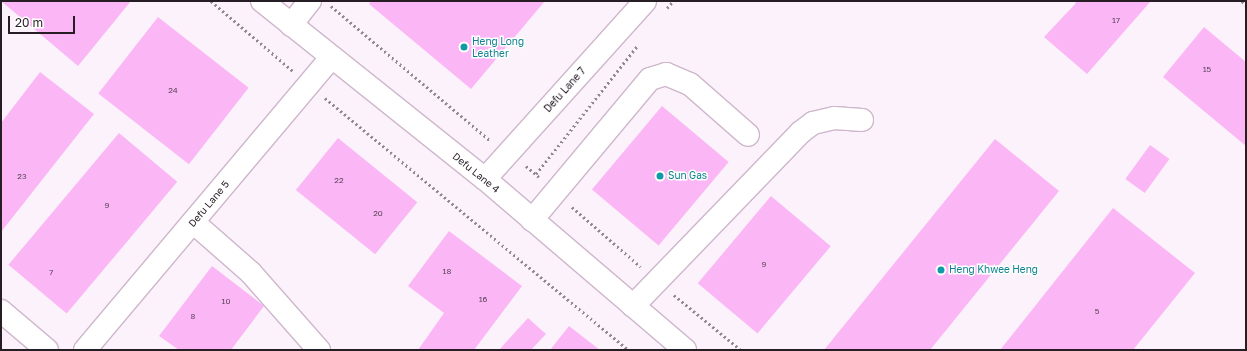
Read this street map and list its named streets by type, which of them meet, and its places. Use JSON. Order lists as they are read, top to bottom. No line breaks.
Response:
{"streets":{"street":["Defu Lane 7","Defu Lane 4","Defu Lane 5"]},"crossings":[["Defu Lane 7","Defu Lane 4"],["Defu Lane 4","Defu Lane 5"]],"places":["Heng Long Leather","Sun Gas","Heng Khwee Heng"],"house_numbers":["17","15","24","23","22","9","20","9","18","7","16","10","5","8"],"scale_bar":"20 m"}
